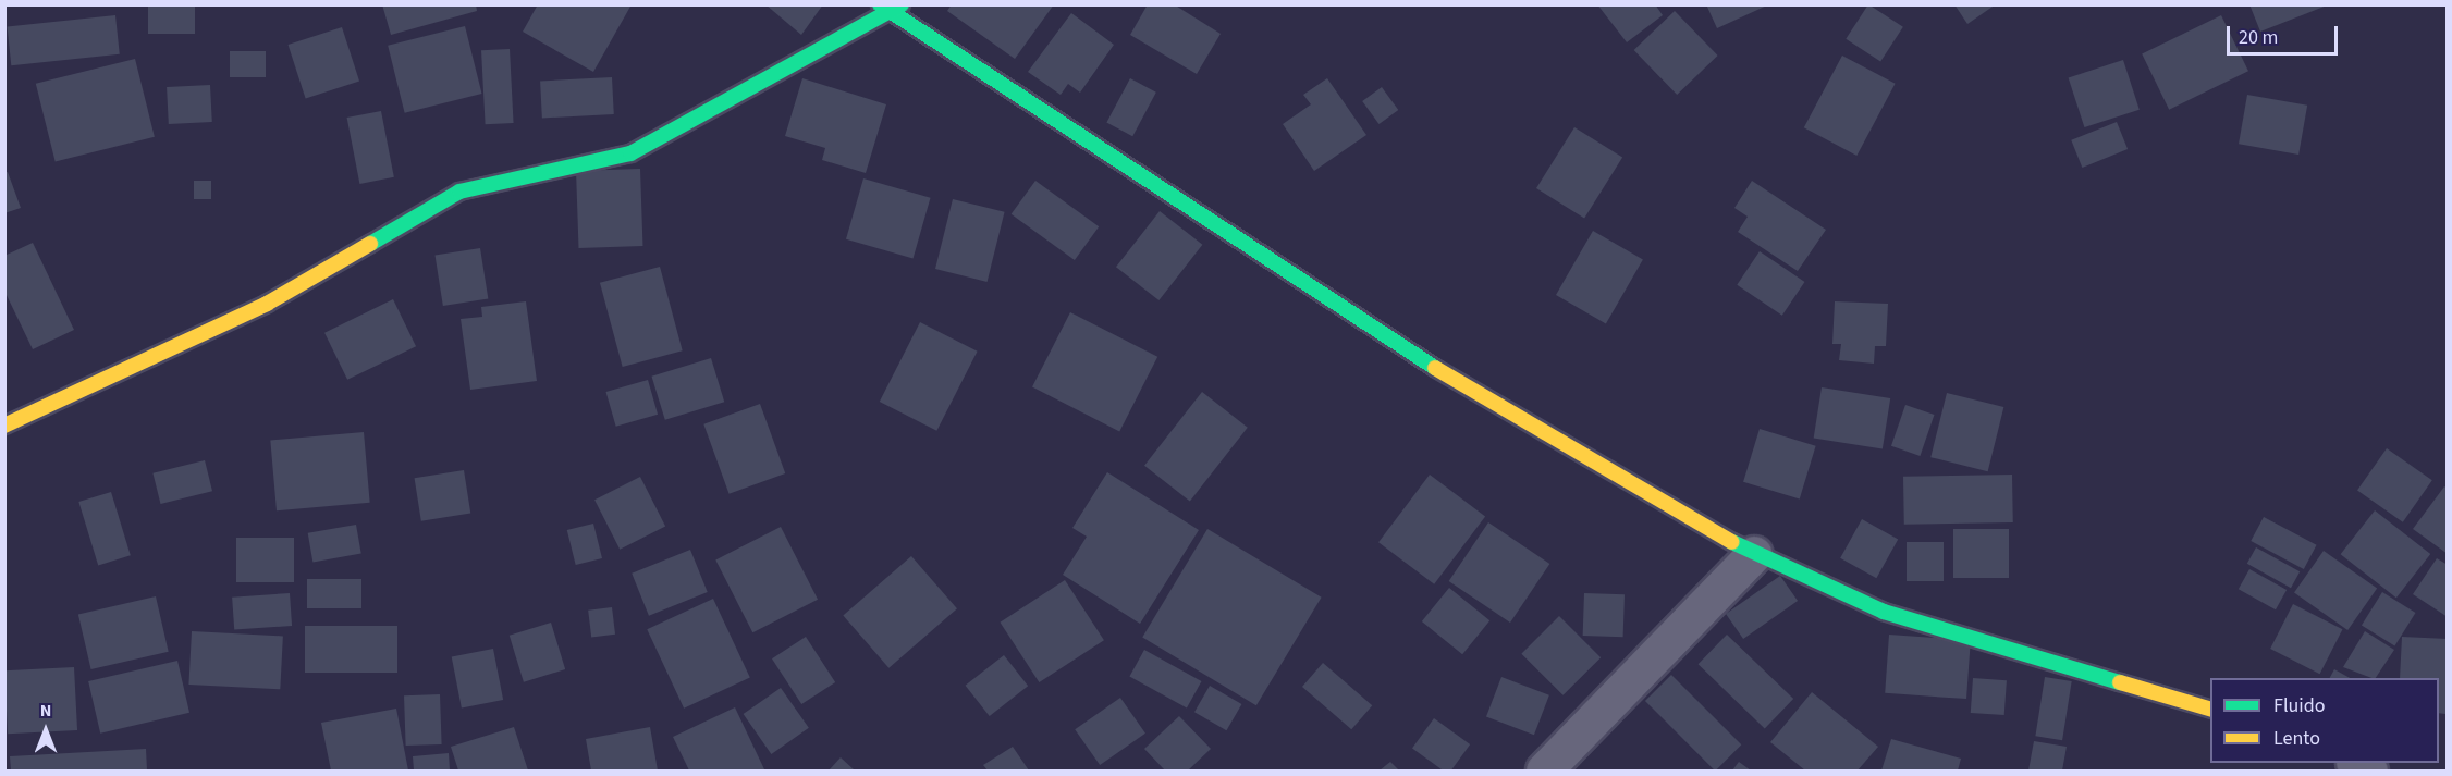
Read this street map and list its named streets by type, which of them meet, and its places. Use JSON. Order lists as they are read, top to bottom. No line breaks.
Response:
{"legend":["Fluido","Lento"],"scale_bar":"20 m","north":"top"}
